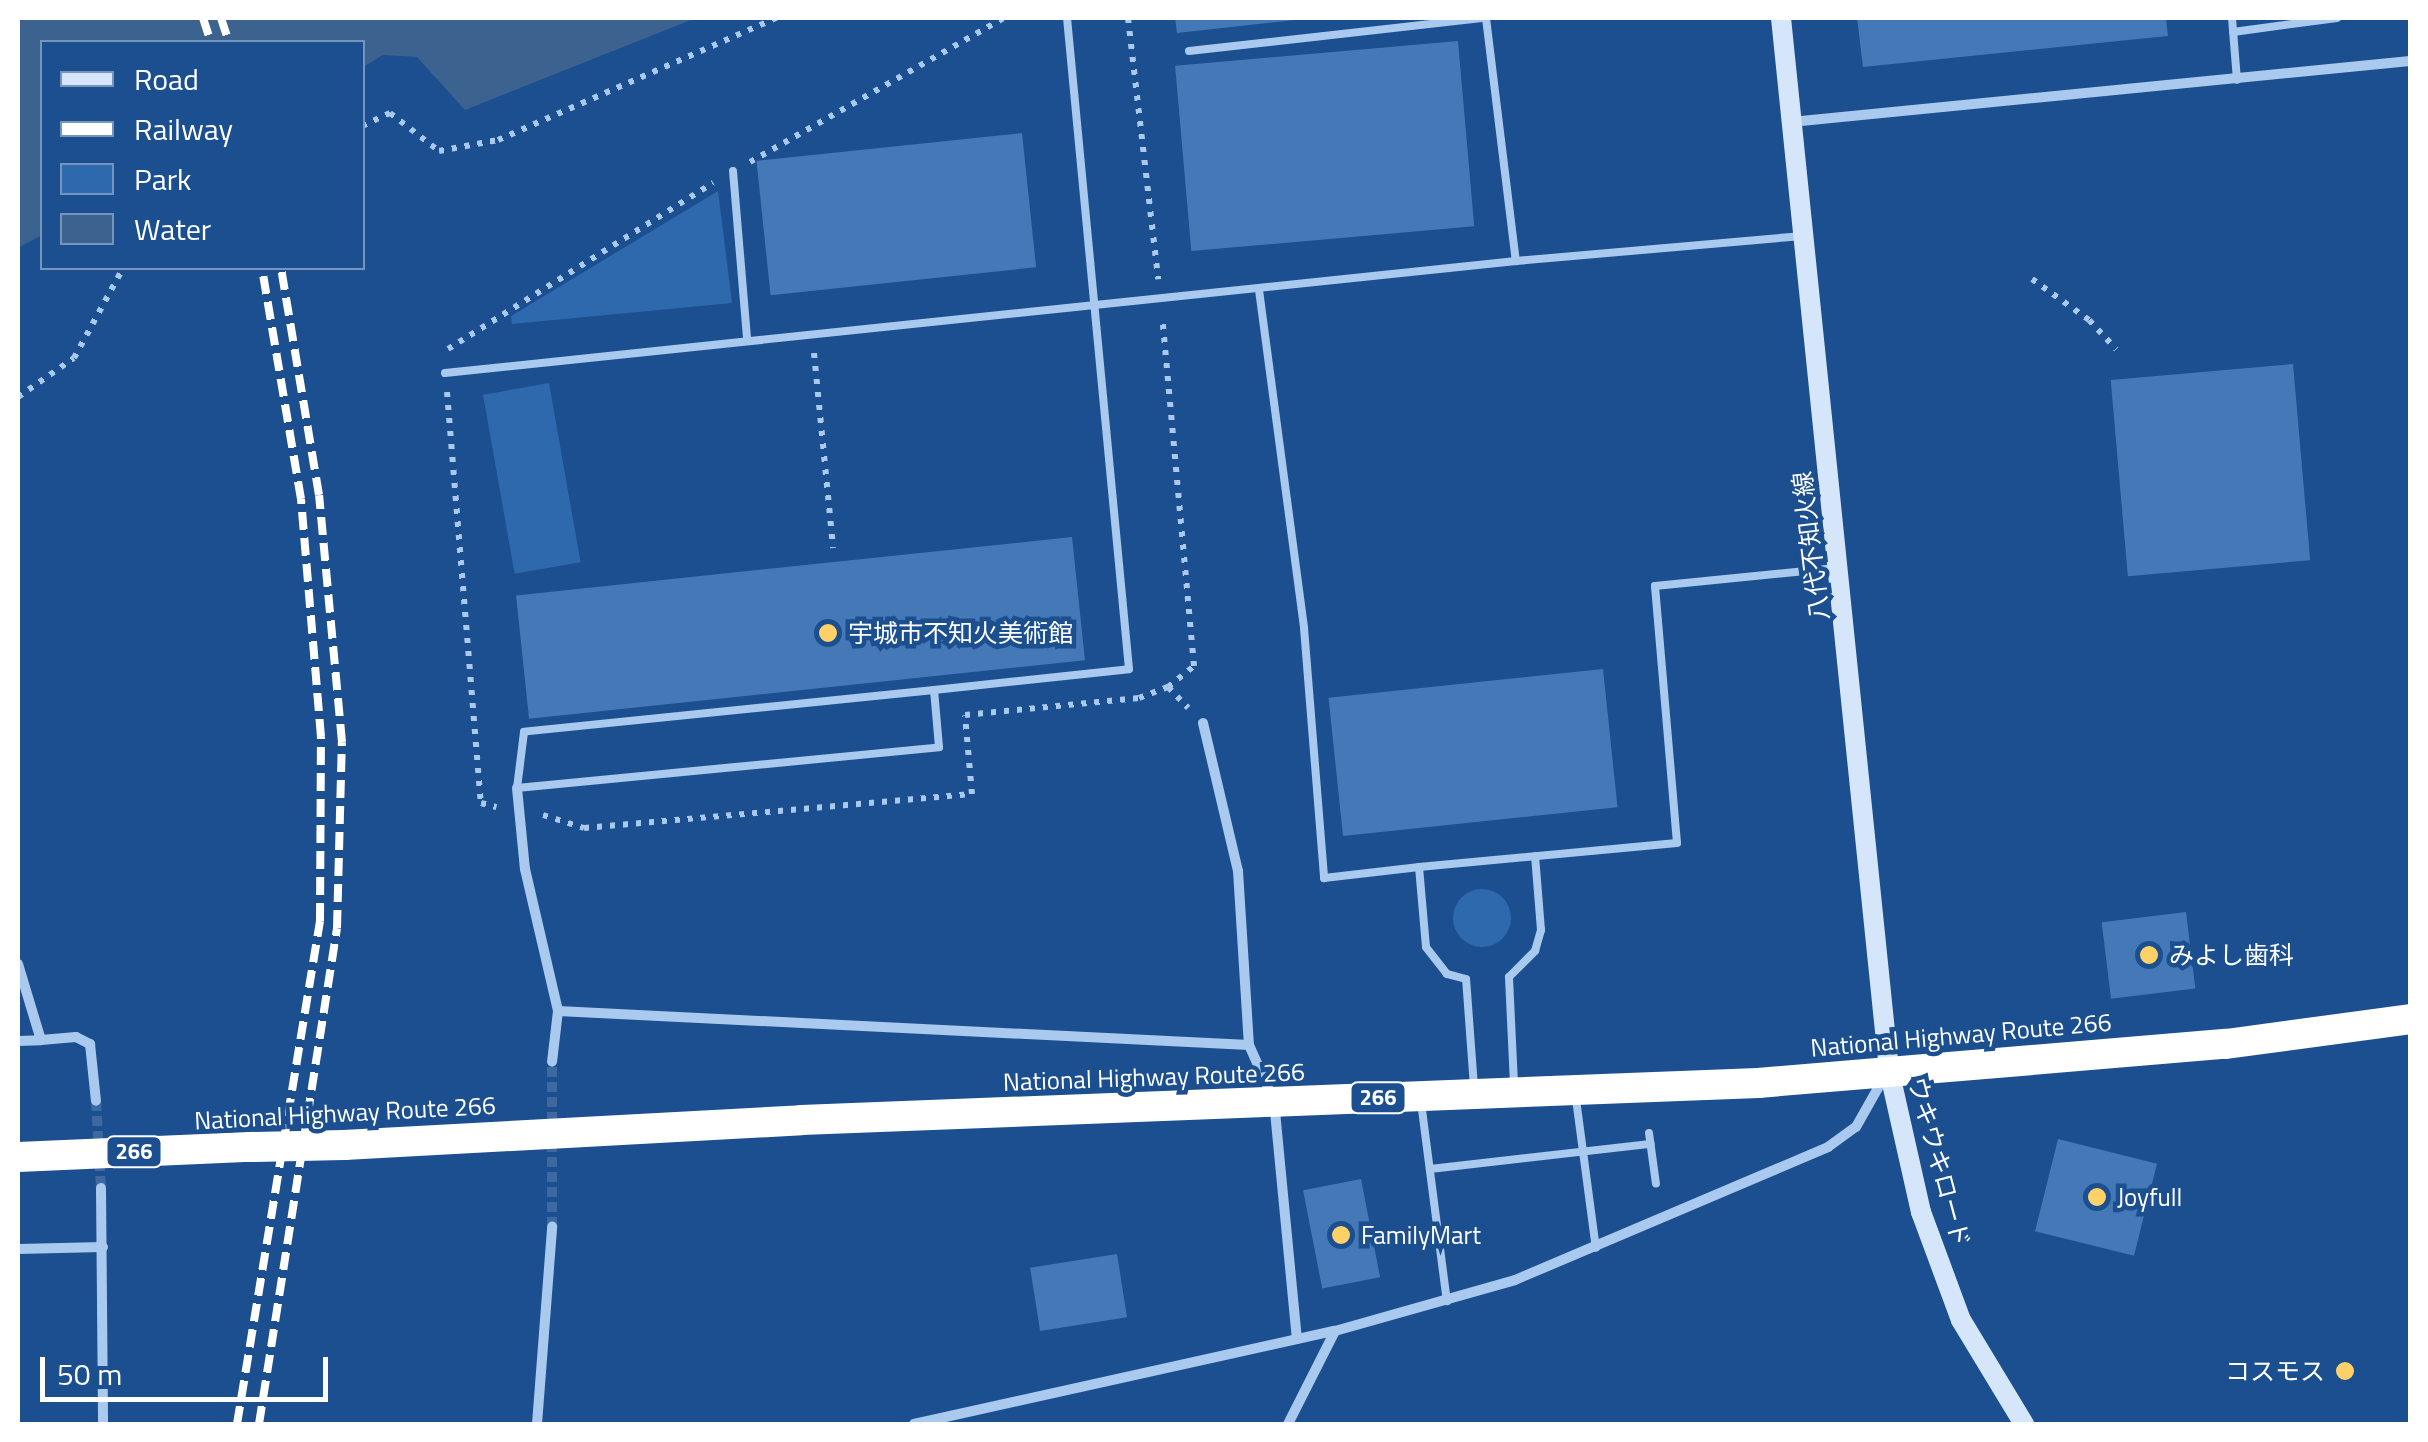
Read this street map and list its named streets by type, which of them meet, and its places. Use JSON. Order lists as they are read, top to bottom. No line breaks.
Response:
{"streets":{"highway":["National Highway Route 266","266"],"main road":["八代不知火線","ウキウキロード"]},"crossings":[["八代不知火線","National Highway Route 266"],["八代不知火線","ウキウキロード"],["National Highway Route 266","ウキウキロード"]],"places":["宇城市不知火美術館","みよし歯科","Joyfull","FamilyMart","コスモス"],"legend":["Road","Railway","Park","Water"],"scale_bar":"50 m"}
